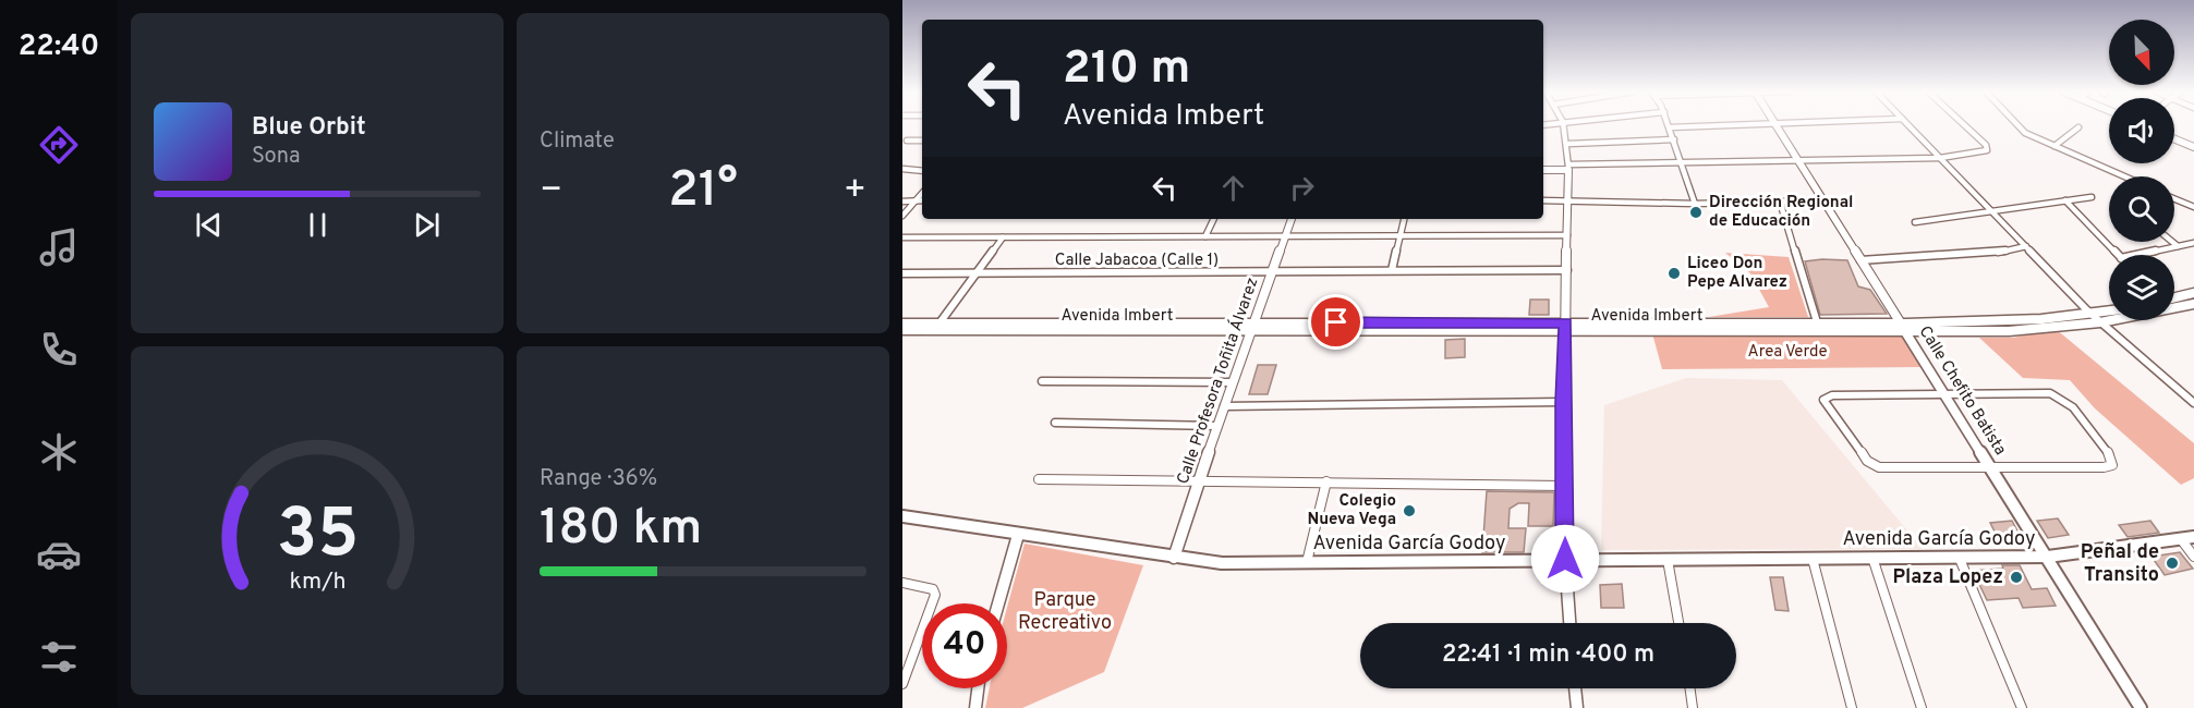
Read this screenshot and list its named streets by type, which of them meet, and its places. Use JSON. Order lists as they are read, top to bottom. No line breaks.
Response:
{"streets":{"main road":["Avenida Imbert","Calle Chefito Batista","Avenida García Godoy"],"street":["Calle Jabacoa (Calle 1)","Calle Profesora Toñita Álvarez"]},"crossings":[["Calle Jabacoa (Calle 1)","Calle Profesora Toñita Álvarez"],["Avenida Imbert","Calle Profesora Toñita Álvarez"],["Avenida Imbert","Calle Chefito Batista"],["Calle Profesora Toñita Álvarez","Avenida García Godoy"],["Calle Chefito Batista","Avenida García Godoy"]],"parks":["Area Verde","Parque Recreativo"],"places":["Dirección Regional de Educación","Liceo Don Pepe Alvarez","Colegio Nueva Vega","Peñal de Transito","Plaza Lopez"],"north":"bottom right","page":{"tabs":"22:40","tile":["Climate",["Range · 36%","180 km"]],"turn":["210 m","Avenida Imbert"],"song":["Blue Orbit","Sona"],"heat":["−","21°","+"],"limit":"40","trip":"22:41 · 1 min · 400 m","gauge":["35","km/h"]}}
